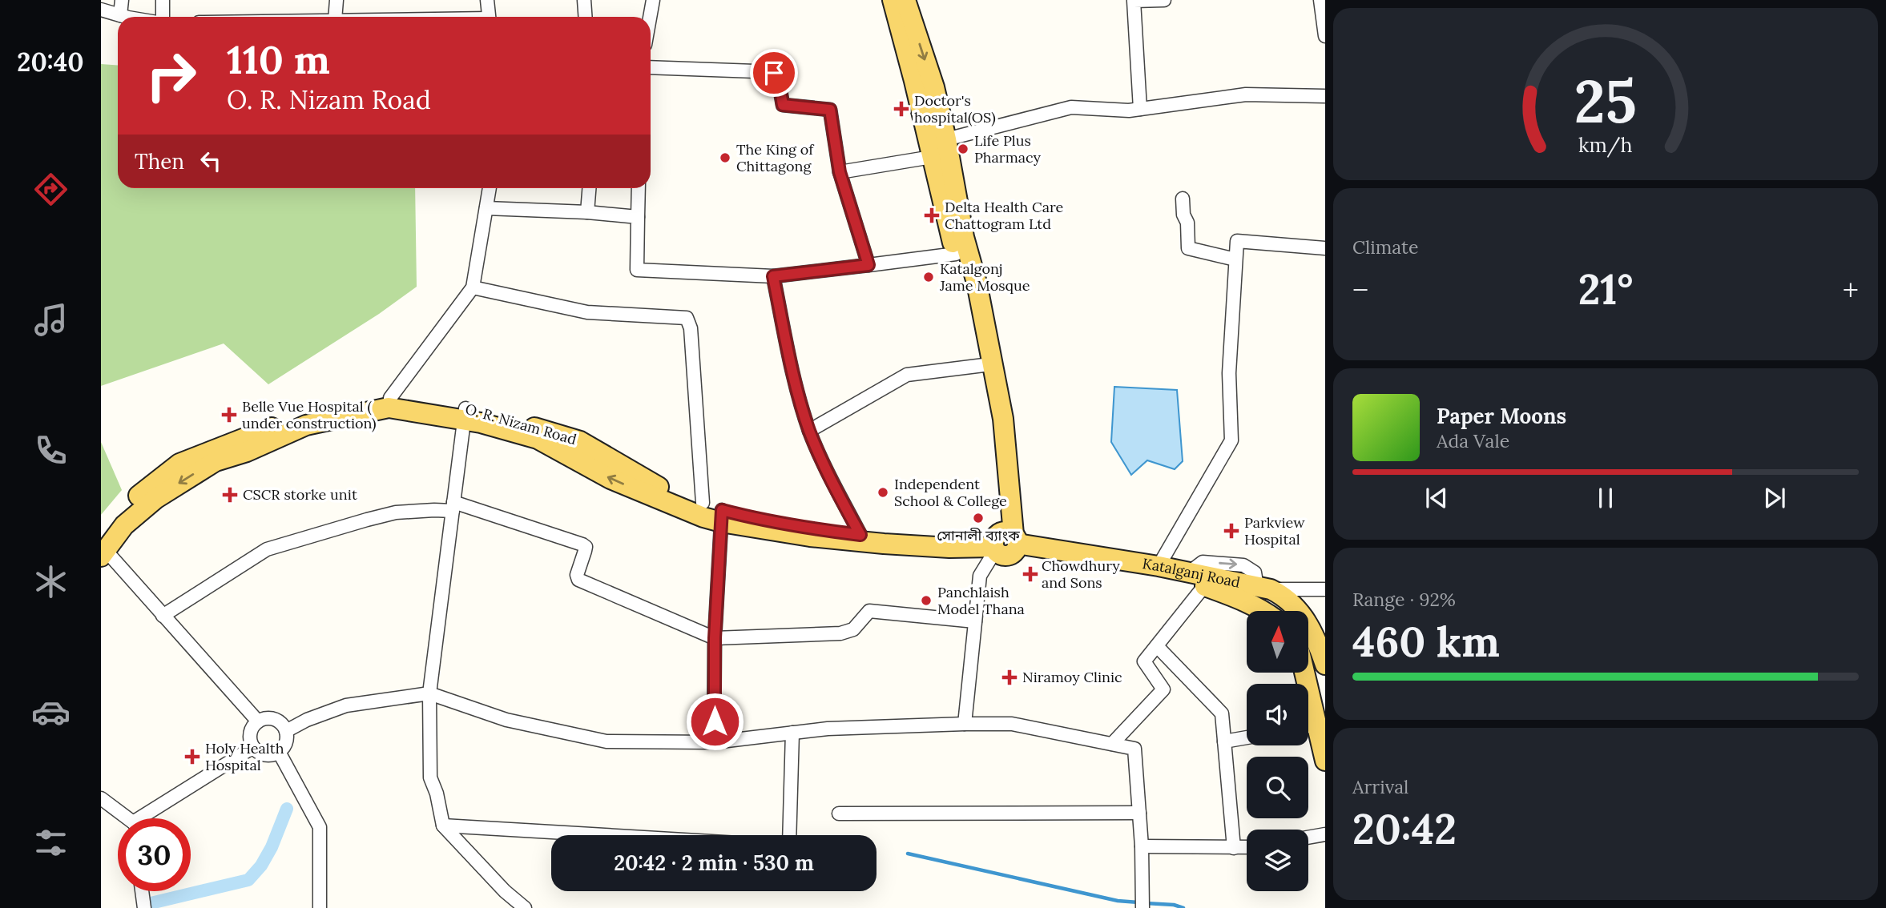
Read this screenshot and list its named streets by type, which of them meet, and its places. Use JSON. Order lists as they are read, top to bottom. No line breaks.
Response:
{"streets":{"main road":["O. R. Nizam Road","Katalganj Road"]},"crossings":[["O. R. Nizam Road","Katalganj Road"]],"places":{"health":["Doctor's hospital(OS)","Delta Health Care Chattogram Ltd","Belle Vue Hospital ( under construction)","CSCR storke unit","Parkview Hospital","Chowdhury and Sons","Niramoy Clinic","Holy Health Hospital"],"other":["Life Plus Pharmacy","The King of Chittagong","Katalgonj Jame Mosque","Independent School & College","সোনালী ব্যাংক","Panchlaish Model Thana"]},"north":"top","page":{"tabs":"20:40","turn":["110 m","O. R. Nizam Road"],"then":"Then","tile":["Climate",["Range · 92%","460 km"],["Arrival","20:42"]],"heat":["−","21°","+"],"song":["Paper Moons","Ada Vale"],"limit":"30","trip":"20:42 · 2 min · 530 m","gauge":["25","km/h"]}}
